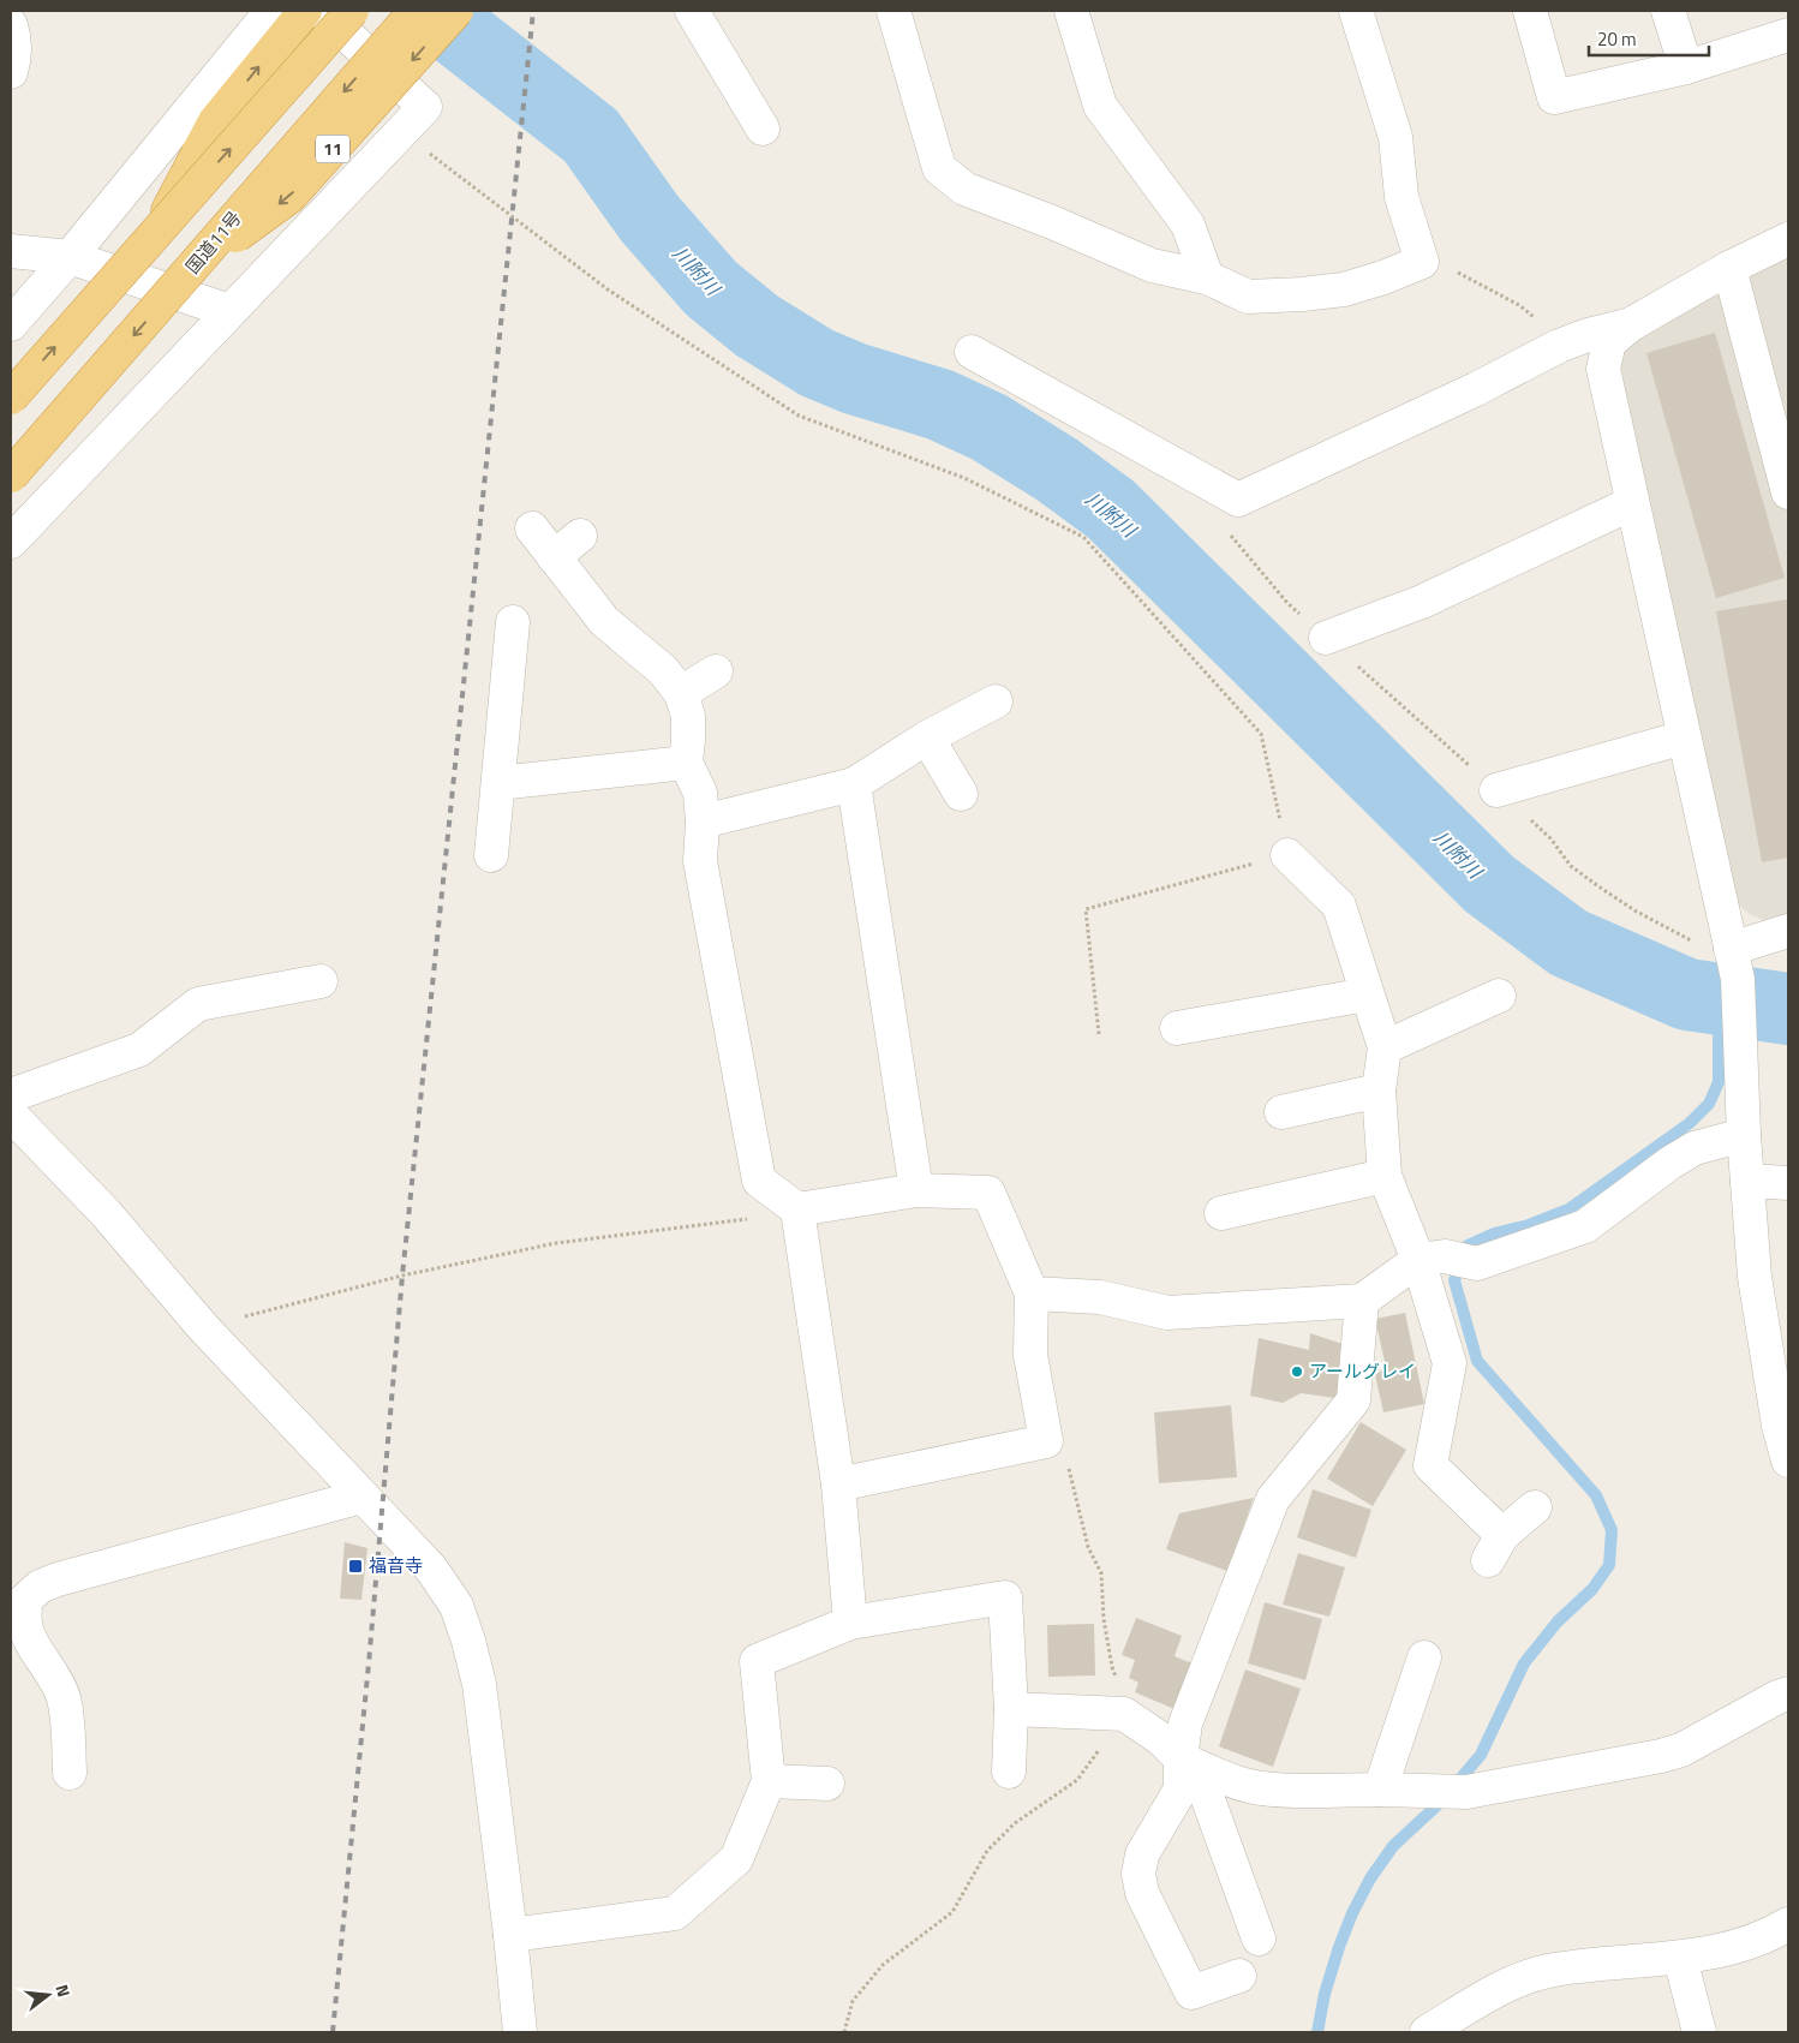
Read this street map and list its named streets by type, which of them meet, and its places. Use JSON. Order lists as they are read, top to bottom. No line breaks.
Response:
{"streets":{"highway":["11","国道11号"]},"crossings":[["11","国道11号"]],"water":["川附川"],"places":{"other":["アールグレイ"],"transit":["福音寺"]},"scale_bar":"20 m","north":"right"}
